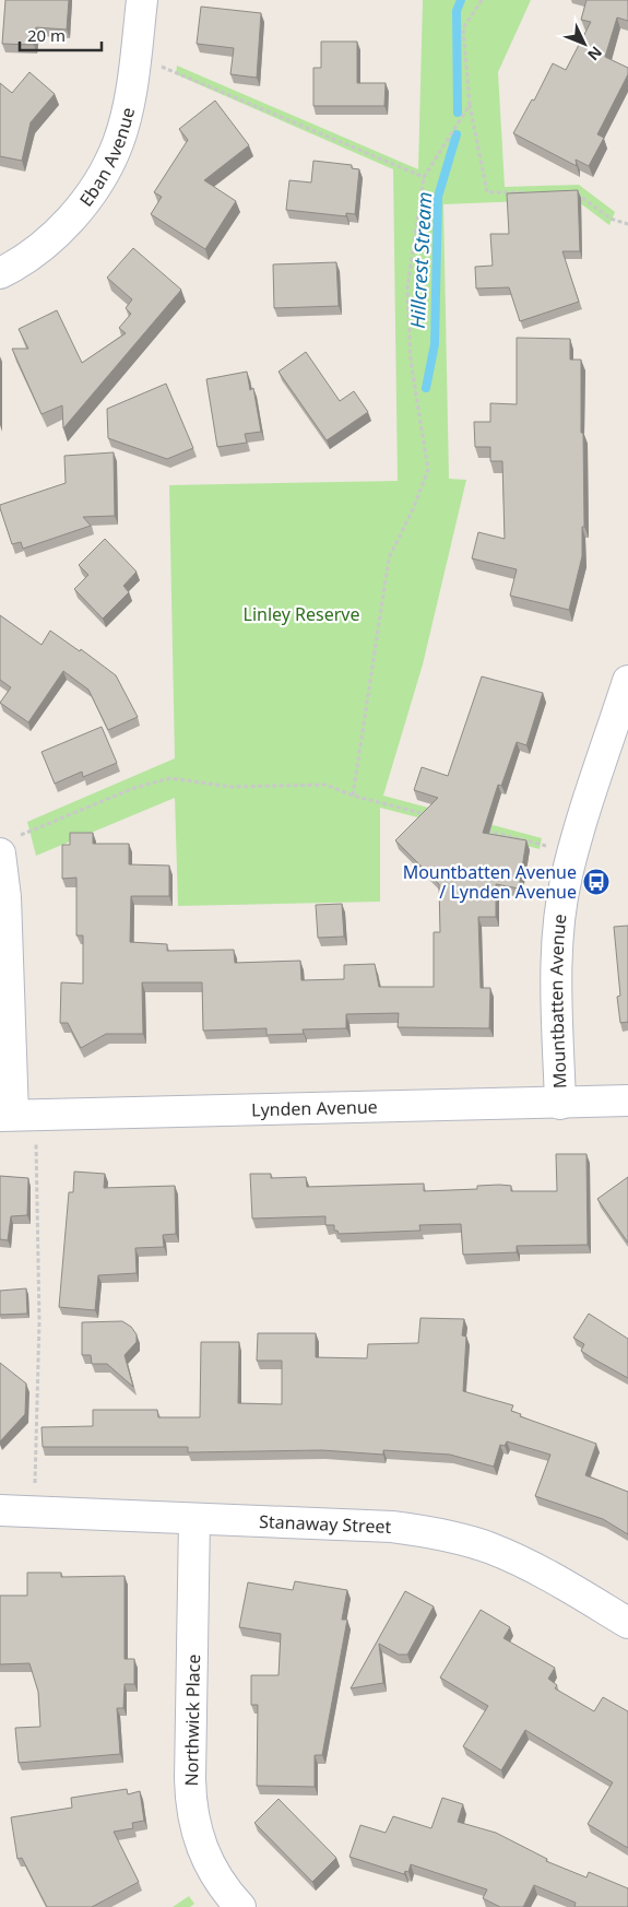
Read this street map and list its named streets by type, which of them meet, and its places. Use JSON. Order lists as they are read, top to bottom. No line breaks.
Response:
{"streets":{"street":["Eban Avenue","Mountbatten Avenue","Lynden Avenue","Stanaway Street","Northwick Place"]},"crossings":[["Mountbatten Avenue","Lynden Avenue"],["Stanaway Street","Northwick Place"]],"water":["Hillcrest Stream"],"parks":["Linley Reserve"],"places":{"bus stop":["Mountbatten Avenue / Lynden Avenue"]},"scale_bar":"20 m","north":"bottom right"}
